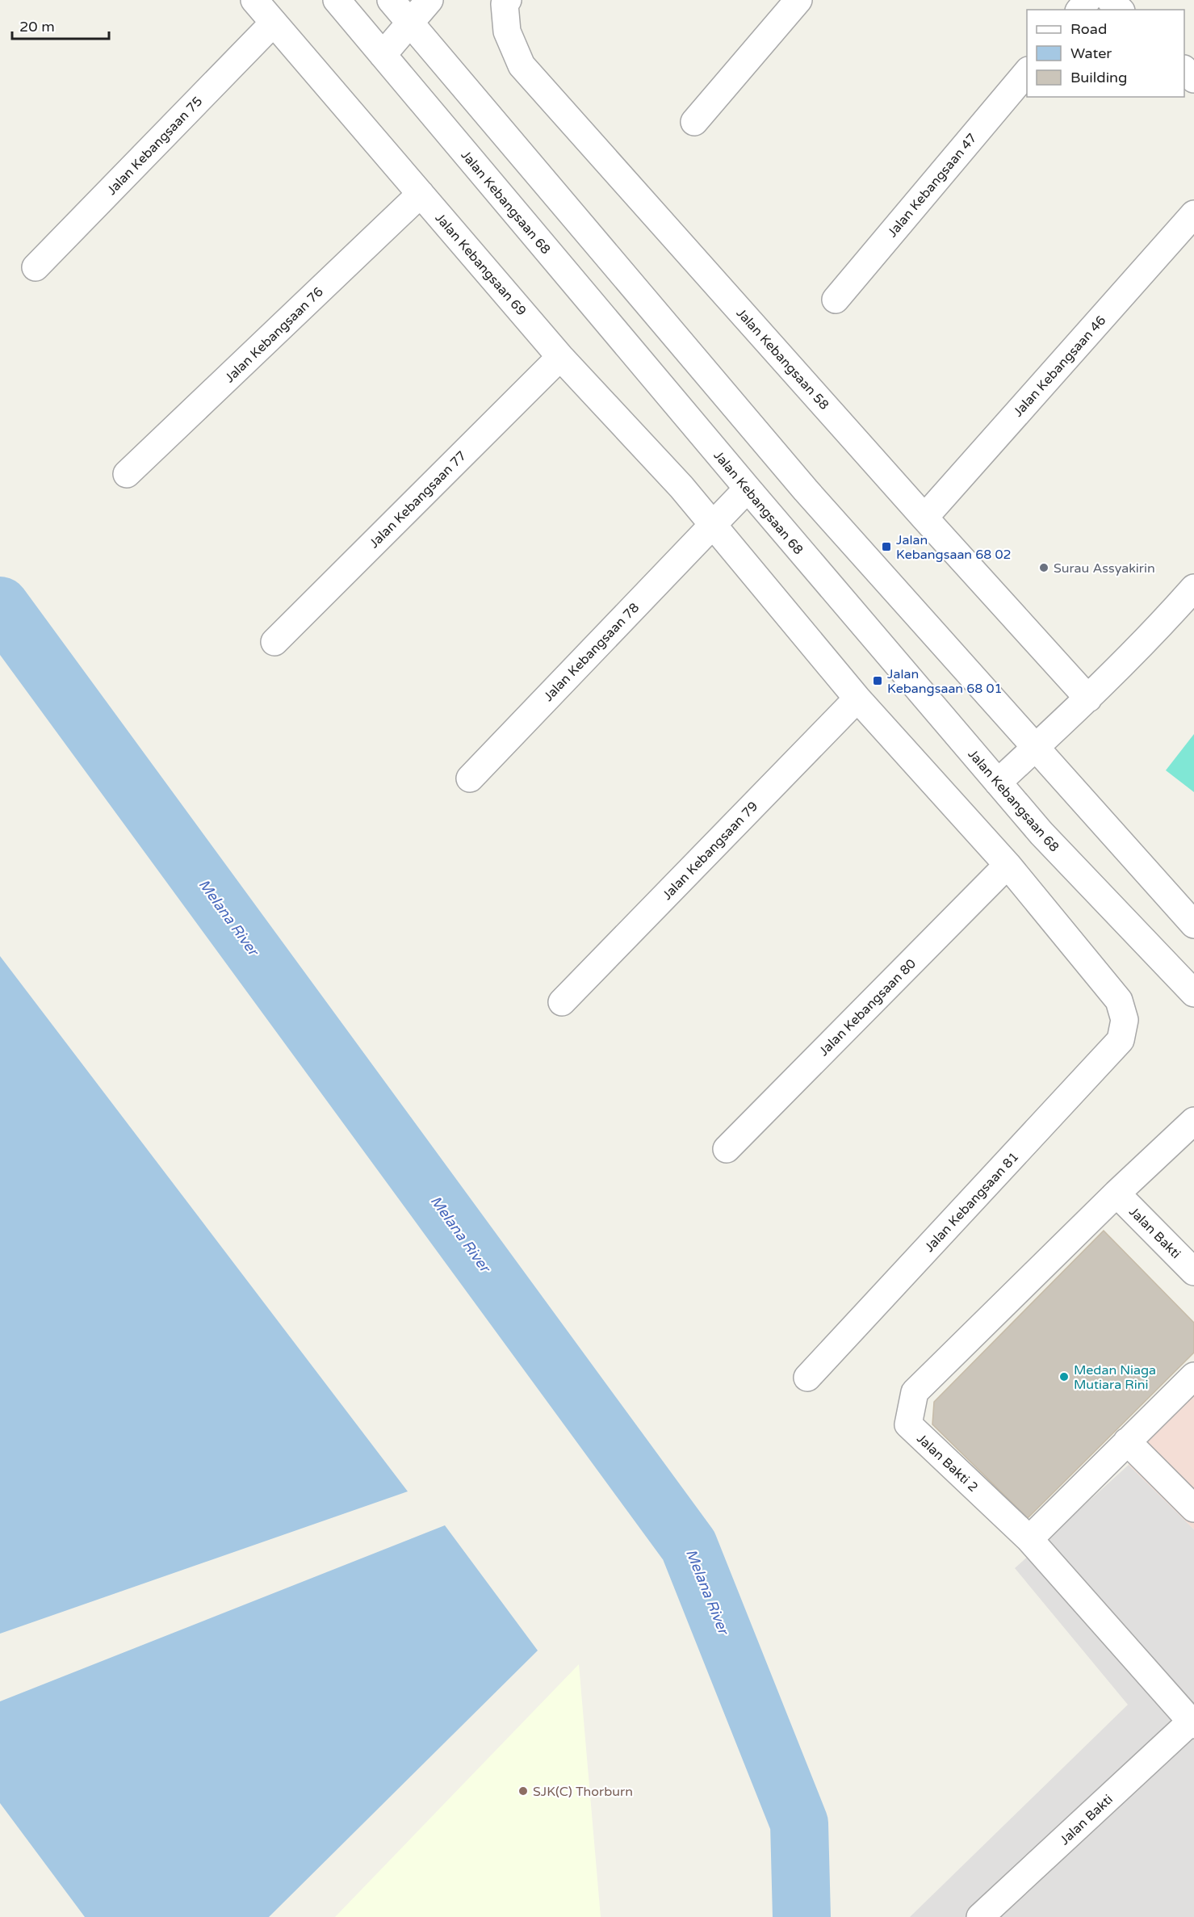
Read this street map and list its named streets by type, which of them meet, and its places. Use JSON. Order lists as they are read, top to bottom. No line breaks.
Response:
{"streets":{"street":["Jalan Kebangsaan 75","Jalan Kebangsaan 47","Jalan Kebangsaan 68","Jalan Kebangsaan 69","Jalan Kebangsaan 76","Jalan Kebangsaan 58","Jalan Kebangsaan 46","Jalan Kebangsaan 77","Jalan Kebangsaan 78","Jalan Kebangsaan 79","Jalan Kebangsaan 80","Jalan Kebangsaan 81","Jalan Bakti","Jalan Bakti 2"]},"crossings":[["Jalan Kebangsaan 75","Jalan Kebangsaan 69"],["Jalan Kebangsaan 68","Jalan Kebangsaan 78"],["Jalan Kebangsaan 69","Jalan Kebangsaan 76"],["Jalan Kebangsaan 69","Jalan Kebangsaan 77"],["Jalan Kebangsaan 69","Jalan Kebangsaan 78"],["Jalan Kebangsaan 69","Jalan Kebangsaan 79"],["Jalan Kebangsaan 69","Jalan Kebangsaan 80"],["Jalan Kebangsaan 69","Jalan Kebangsaan 81"],["Jalan Kebangsaan 58","Jalan Kebangsaan 46"],["Jalan Bakti","Jalan Bakti 2"]],"water":["Melana River"],"places":{"transit":["Jalan Kebangsaan 68 02","Jalan Kebangsaan 68 01"],"other":["Surau Assyakirin","Medan Niaga Mutiara Rini","SJK(C) Thorburn"]},"legend":["Road","Water","Building"],"scale_bar":"20 m"}
